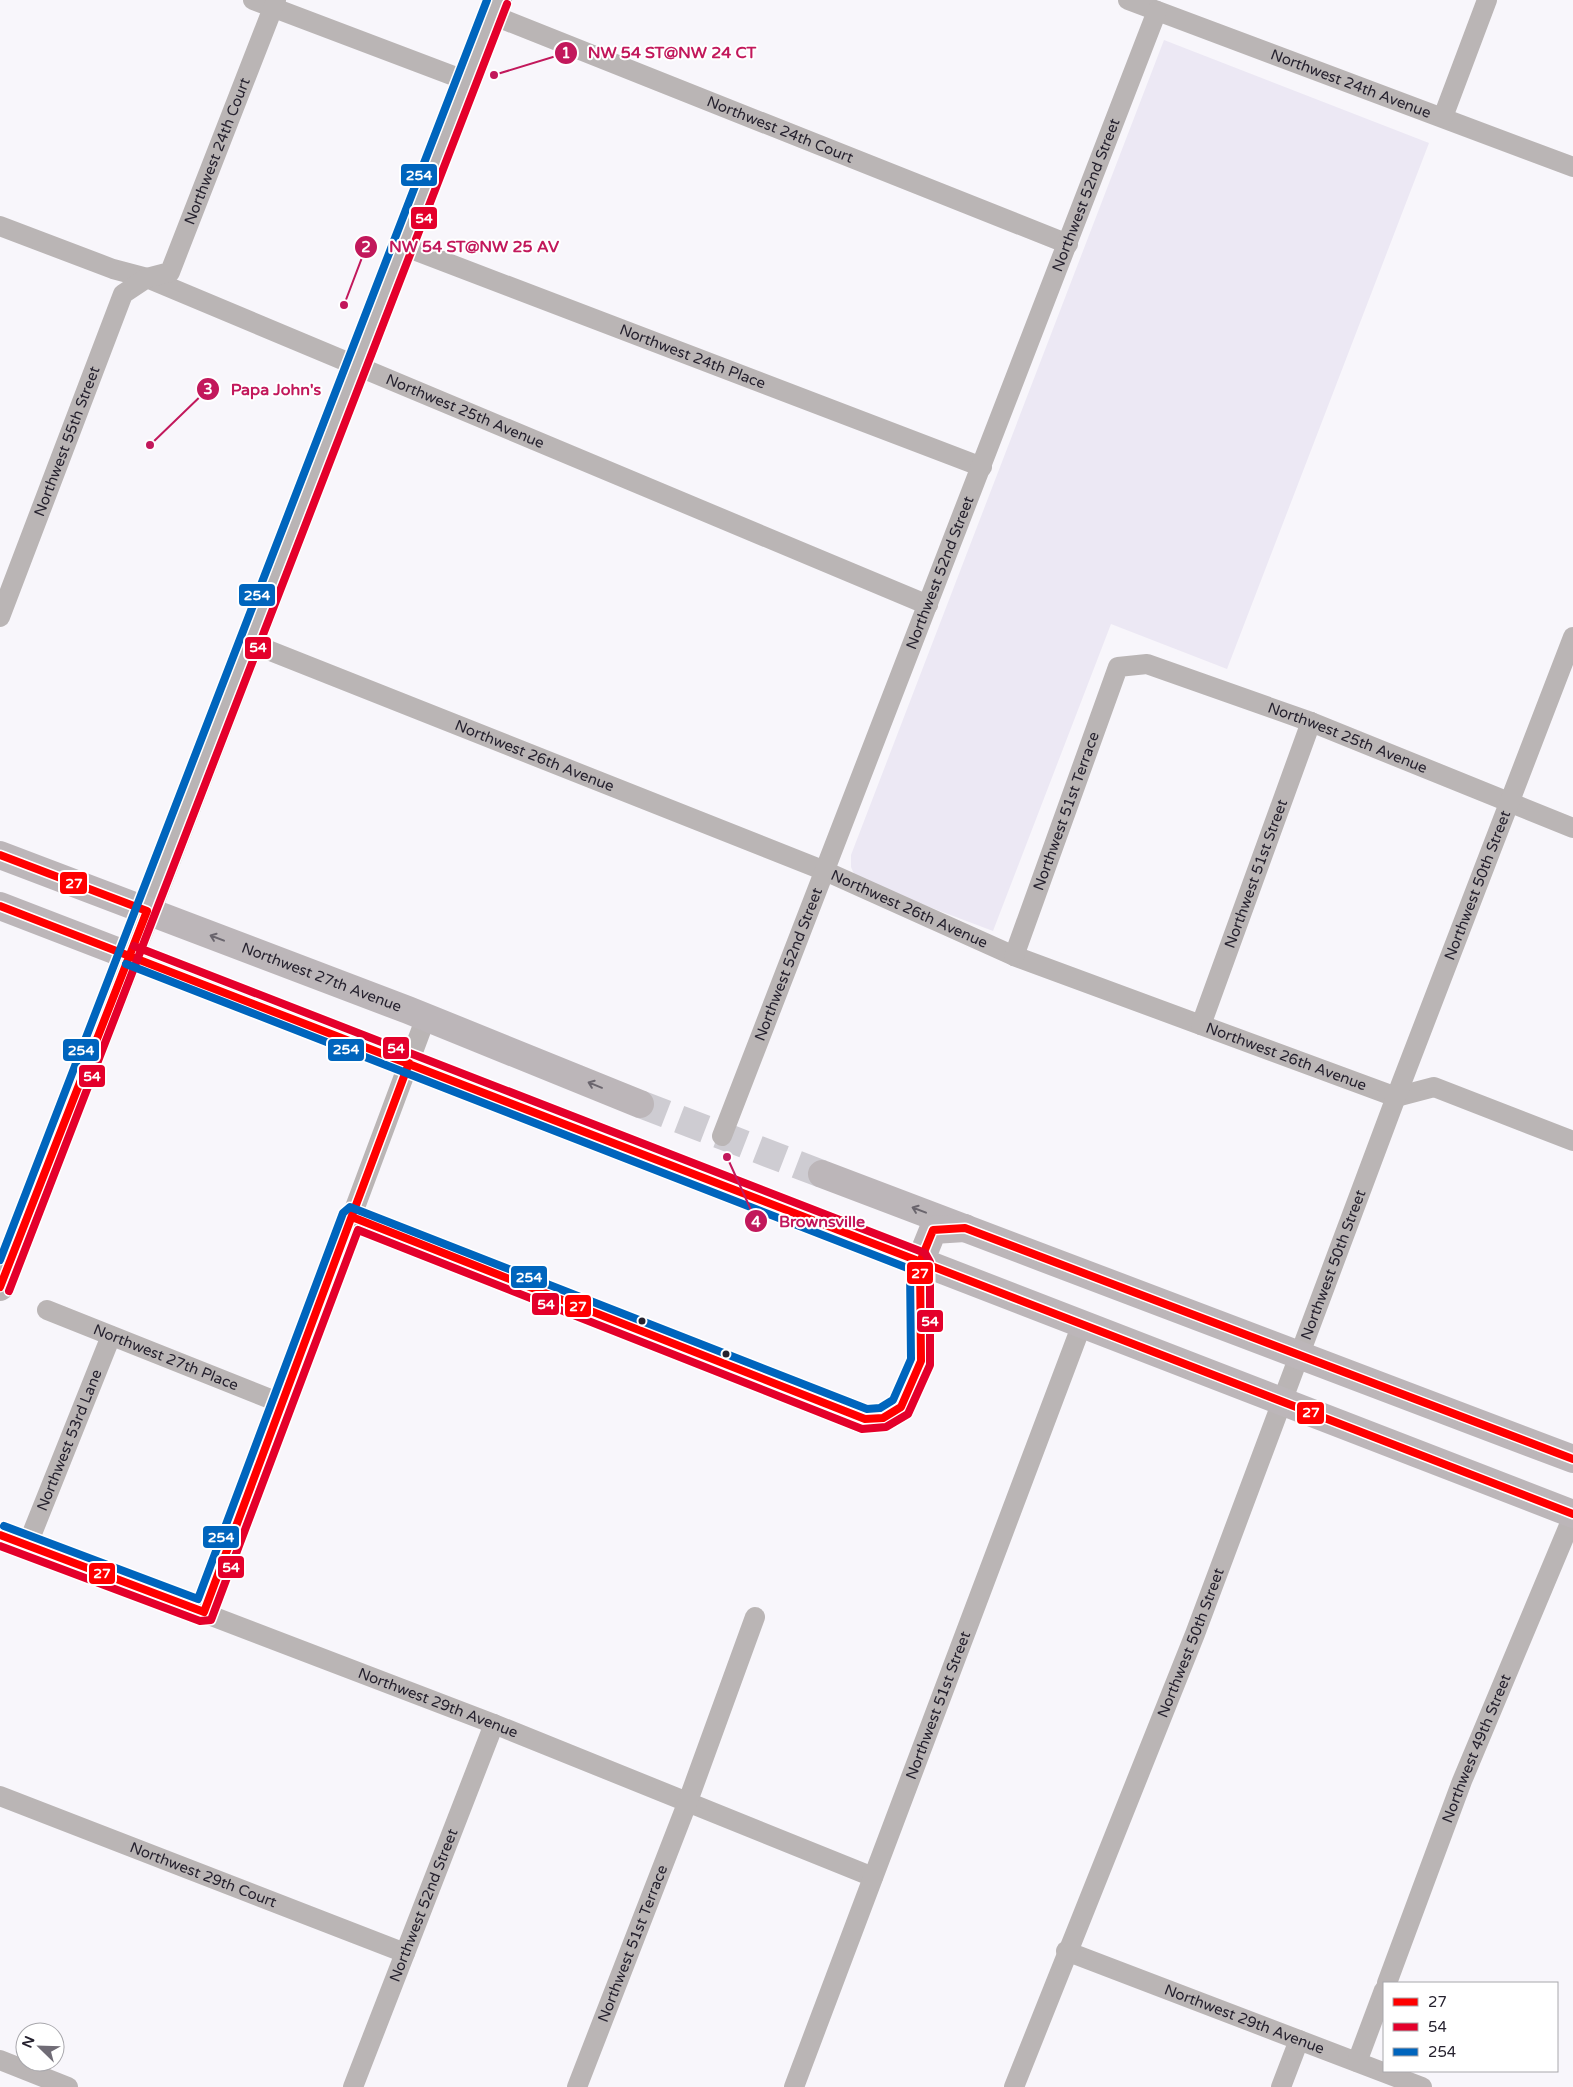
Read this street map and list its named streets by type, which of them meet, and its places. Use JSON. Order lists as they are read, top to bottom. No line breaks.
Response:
{"streets":{"main road":["Northwest 27th Avenue"],"street":["Northwest 24th Avenue","Northwest 24th Court","Northwest 52nd Street","Northwest 24th Place","Northwest 25th Avenue","Northwest 55th Street","Northwest 26th Avenue","Northwest 51st Terrace","Northwest 51st Street","Northwest 50th Street","Northwest 27th Place","Northwest 53rd Lane","Northwest 29th Avenue","Northwest 49th Street","Northwest 29th Court"]},"crossings":[["Northwest 24th Avenue","Northwest 52nd Street"],["Northwest 24th Court","Northwest 52nd Street"],["Northwest 24th Court","Northwest 25th Avenue"],["Northwest 24th Court","Northwest 55th Street"],["Northwest 52nd Street","Northwest 24th Place"],["Northwest 52nd Street","Northwest 25th Avenue"],["Northwest 52nd Street","Northwest 26th Avenue"],["Northwest 52nd Street","Northwest 29th Avenue"],["Northwest 52nd Street","Northwest 29th Court"],["Northwest 25th Avenue","Northwest 55th Street"],["Northwest 25th Avenue","Northwest 51st Terrace"],["Northwest 25th Avenue","Northwest 51st Street"],["Northwest 25th Avenue","Northwest 50th Street"],["Northwest 26th Avenue","Northwest 51st Terrace"],["Northwest 26th Avenue","Northwest 51st Street"],["Northwest 26th Avenue","Northwest 50th Street"],["Northwest 51st Terrace","Northwest 29th Avenue"],["Northwest 51st Street","Northwest 29th Avenue"],["Northwest 50th Street","Northwest 29th Avenue"],["Northwest 27th Place","Northwest 53rd Lane"],["Northwest 53rd Lane","Northwest 29th Avenue"]],"places":["NW 54 ST@NW 24 CT","NW 54 ST@NW 25 AV","Papa John's","Brownsville"],"lines":["transit line 254","transit line 54","transit line 27"],"legend":["27","54","254"],"north":"top left"}
